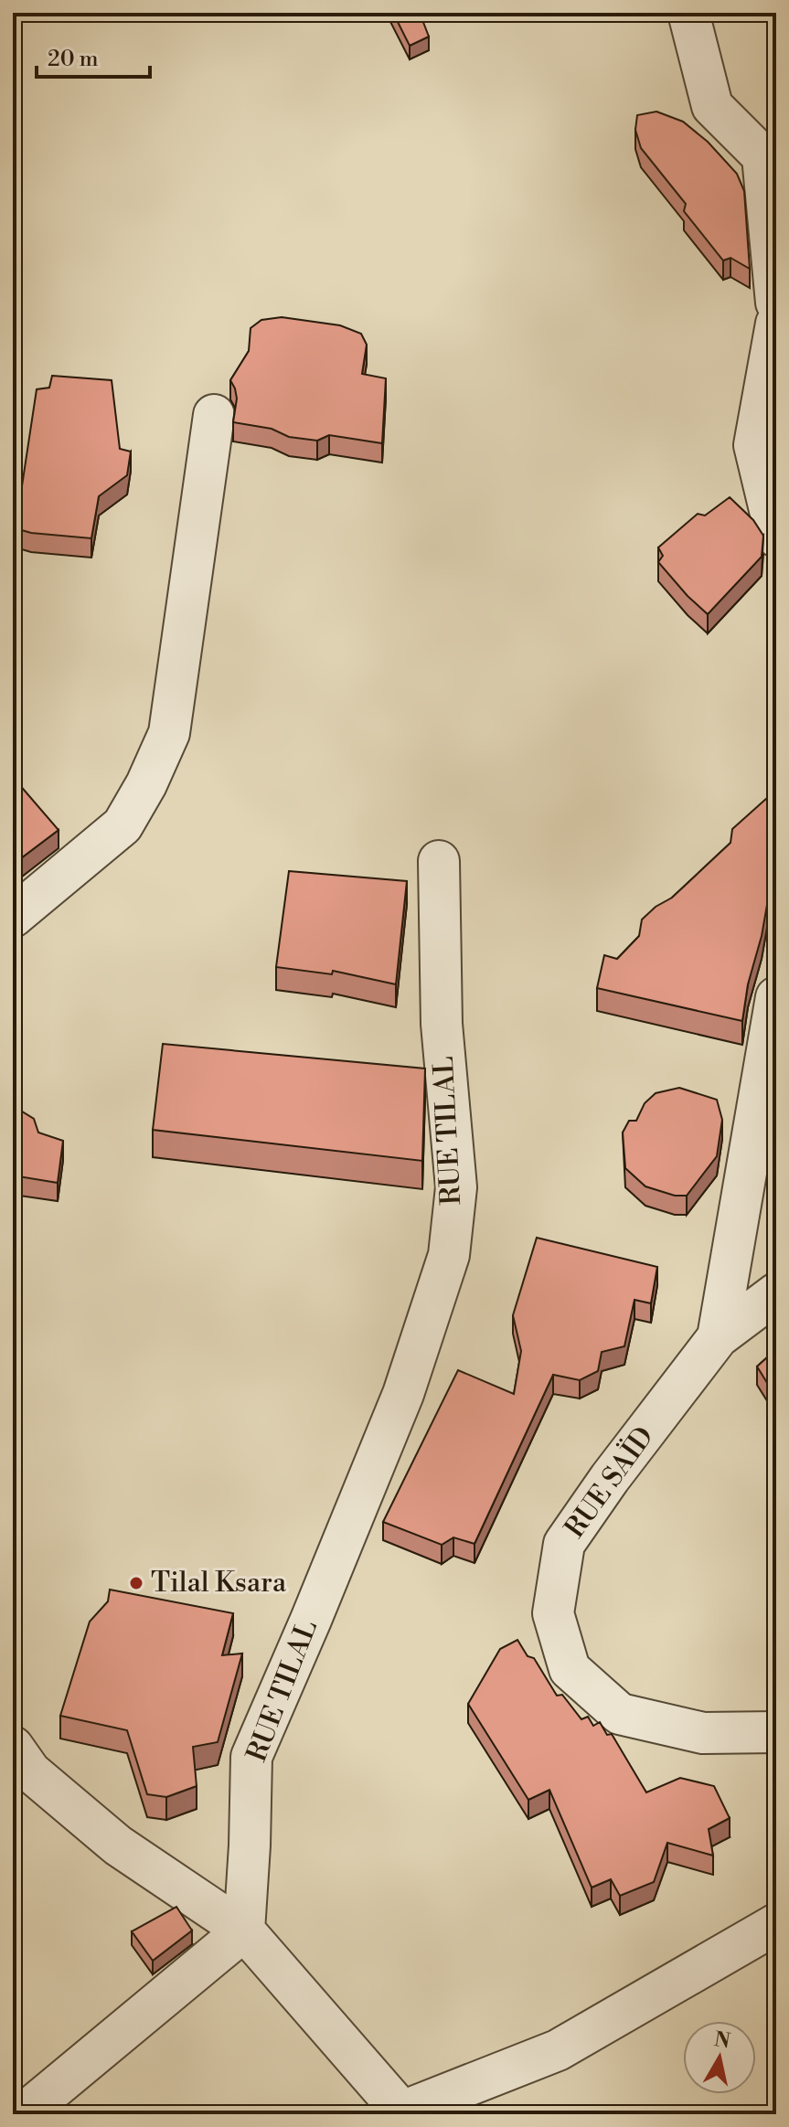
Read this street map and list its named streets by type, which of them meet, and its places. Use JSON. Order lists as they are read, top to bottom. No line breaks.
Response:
{"streets":{"street":["RUE TILAL","RUE SAÏD"]},"places":["Tilal Ksara"],"scale_bar":"20 m","north":"top"}
